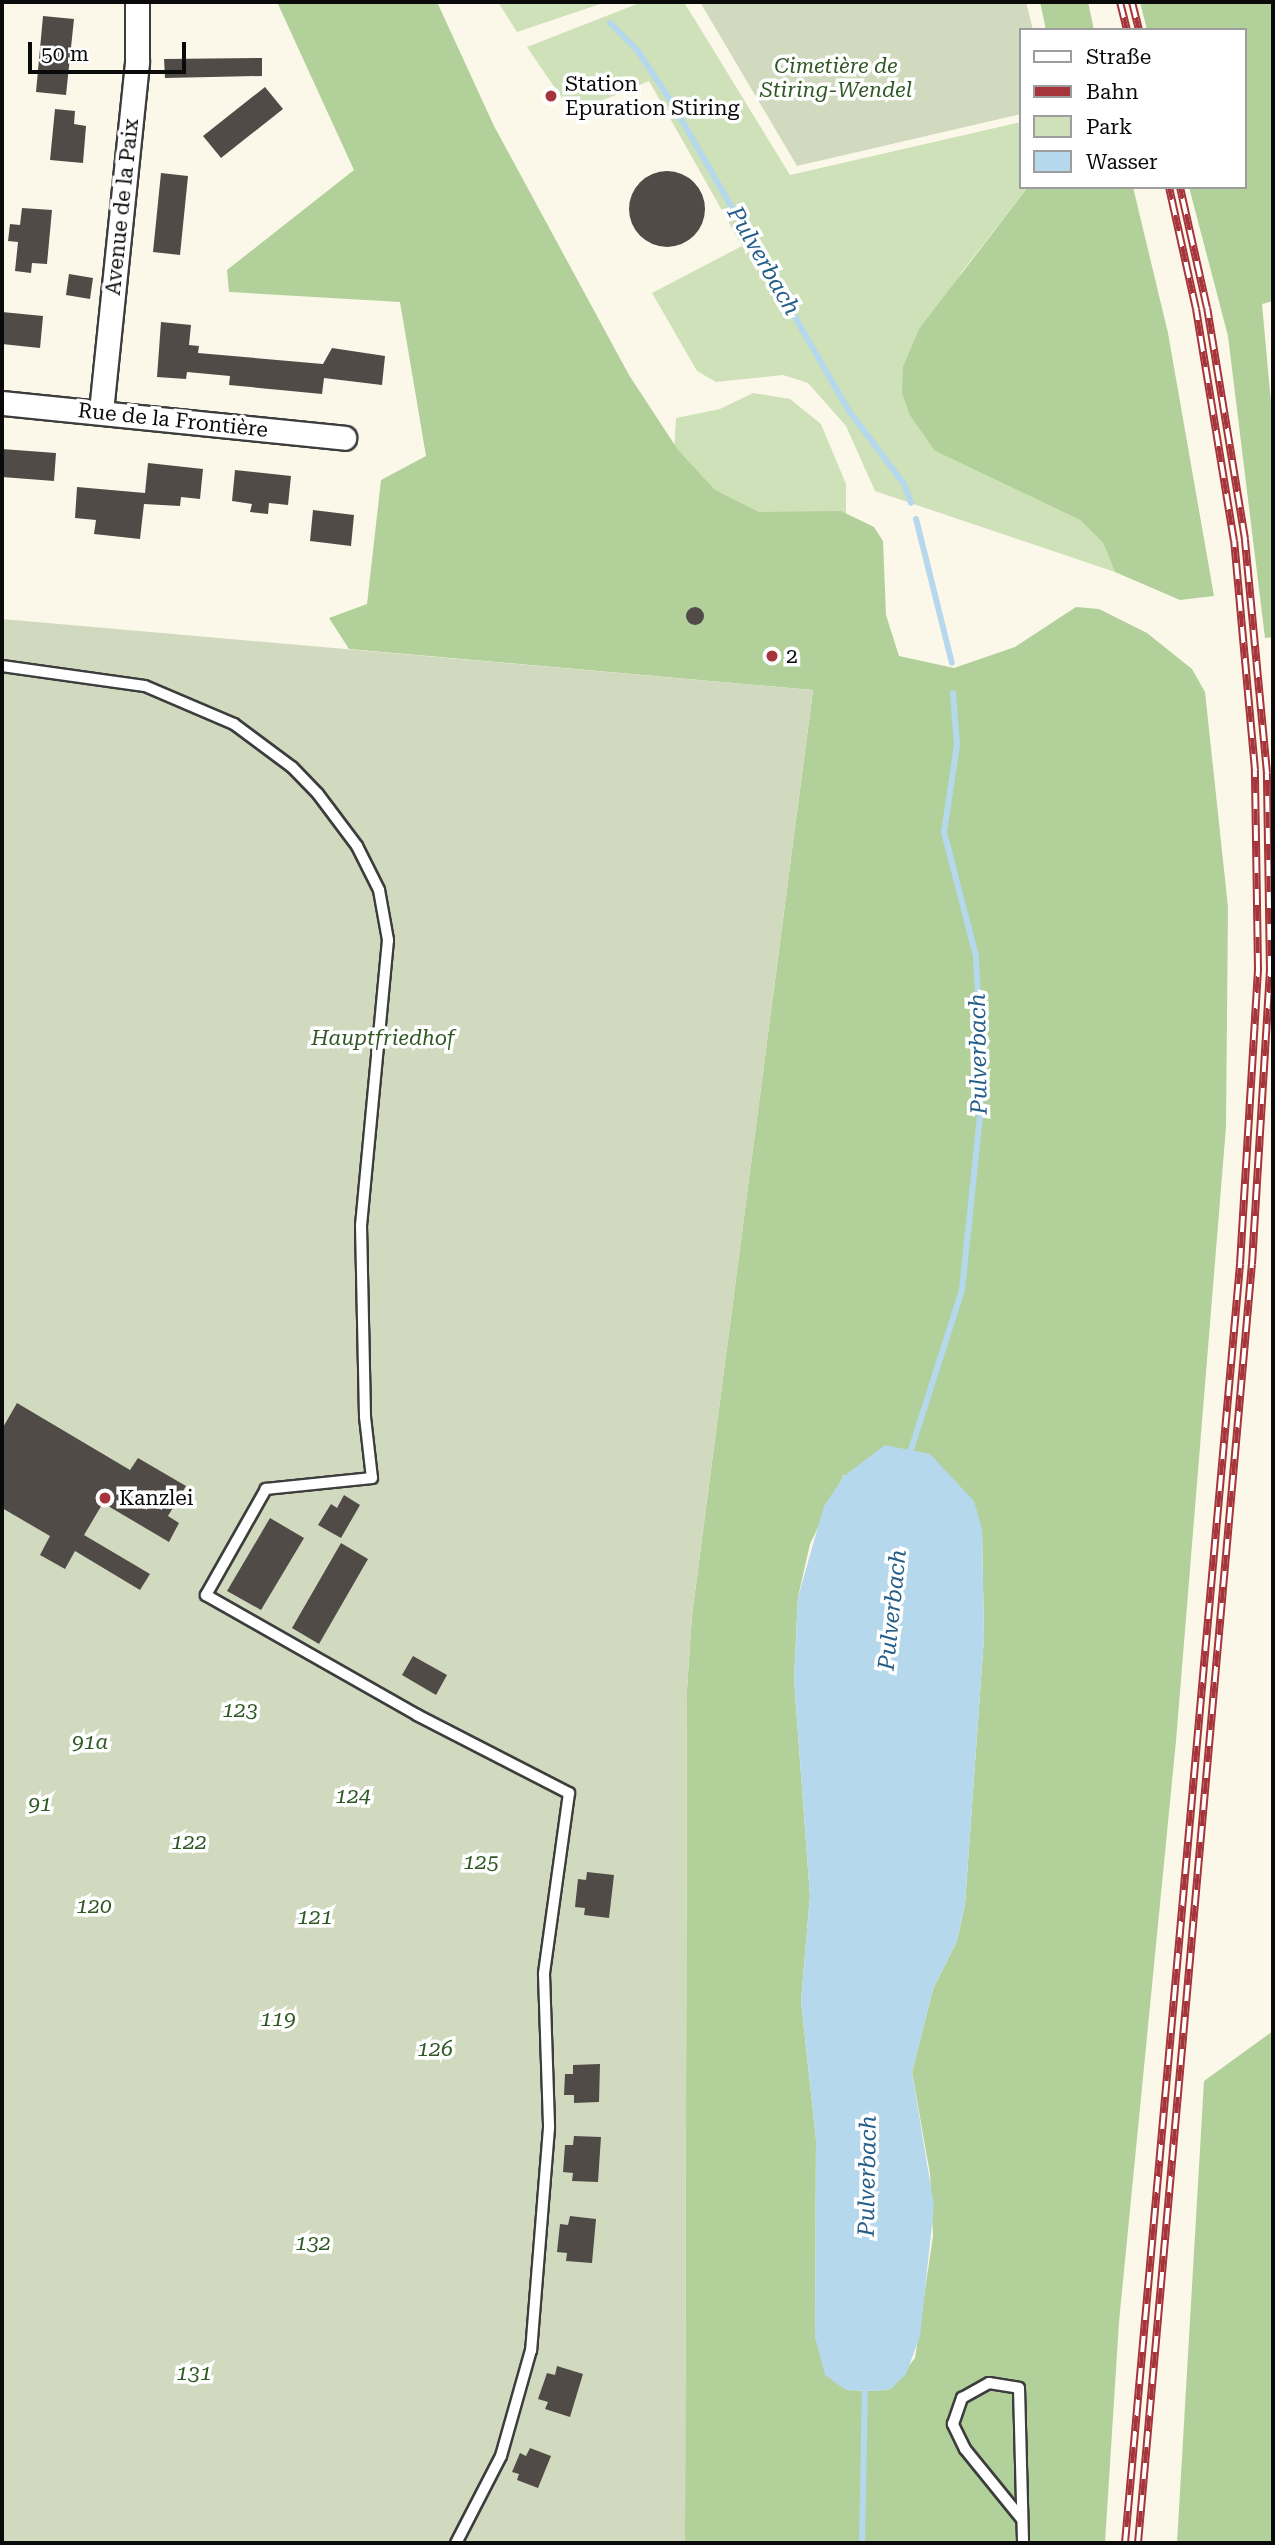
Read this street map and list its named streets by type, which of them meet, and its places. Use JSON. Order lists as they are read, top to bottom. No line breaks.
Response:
{"streets":{"street":["Avenue de la Paix","Rue de la Frontière"]},"crossings":[["Avenue de la Paix","Rue de la Frontière"]],"water":["Pulverbach"],"parks":["Cimetière de Stiring-Wendel","Hauptfriedhof","123","91a","124","91","122","125","120","121","119","126","132","131"],"places":["Station Epuration Stiring","2","Kanzlei"],"legend":["Straße","Bahn","Park","Wasser"],"scale_bar":"50 m"}
